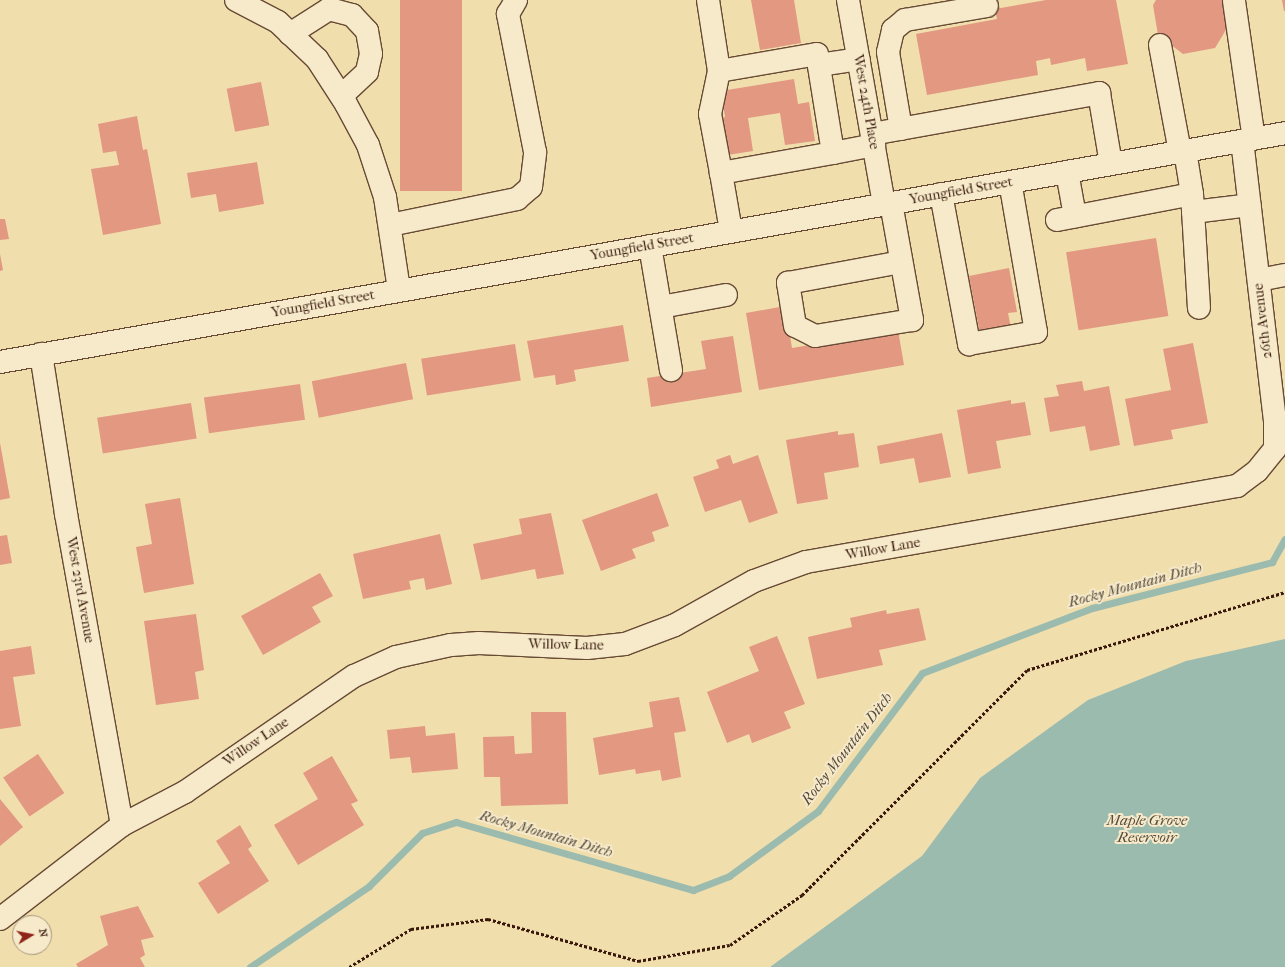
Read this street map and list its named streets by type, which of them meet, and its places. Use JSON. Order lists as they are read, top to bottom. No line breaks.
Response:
{"streets":{"street":["West 24th Place","Youngfield Street","26th Avenue","Willow Lane","West 23rd Avenue"]},"crossings":[["West 24th Place","Youngfield Street"],["Youngfield Street","26th Avenue"],["Youngfield Street","West 23rd Avenue"],["26th Avenue","Willow Lane"],["Willow Lane","West 23rd Avenue"]],"water":["Rocky Mountain Ditch","Maple Grove Reservoir"],"north":"right"}
